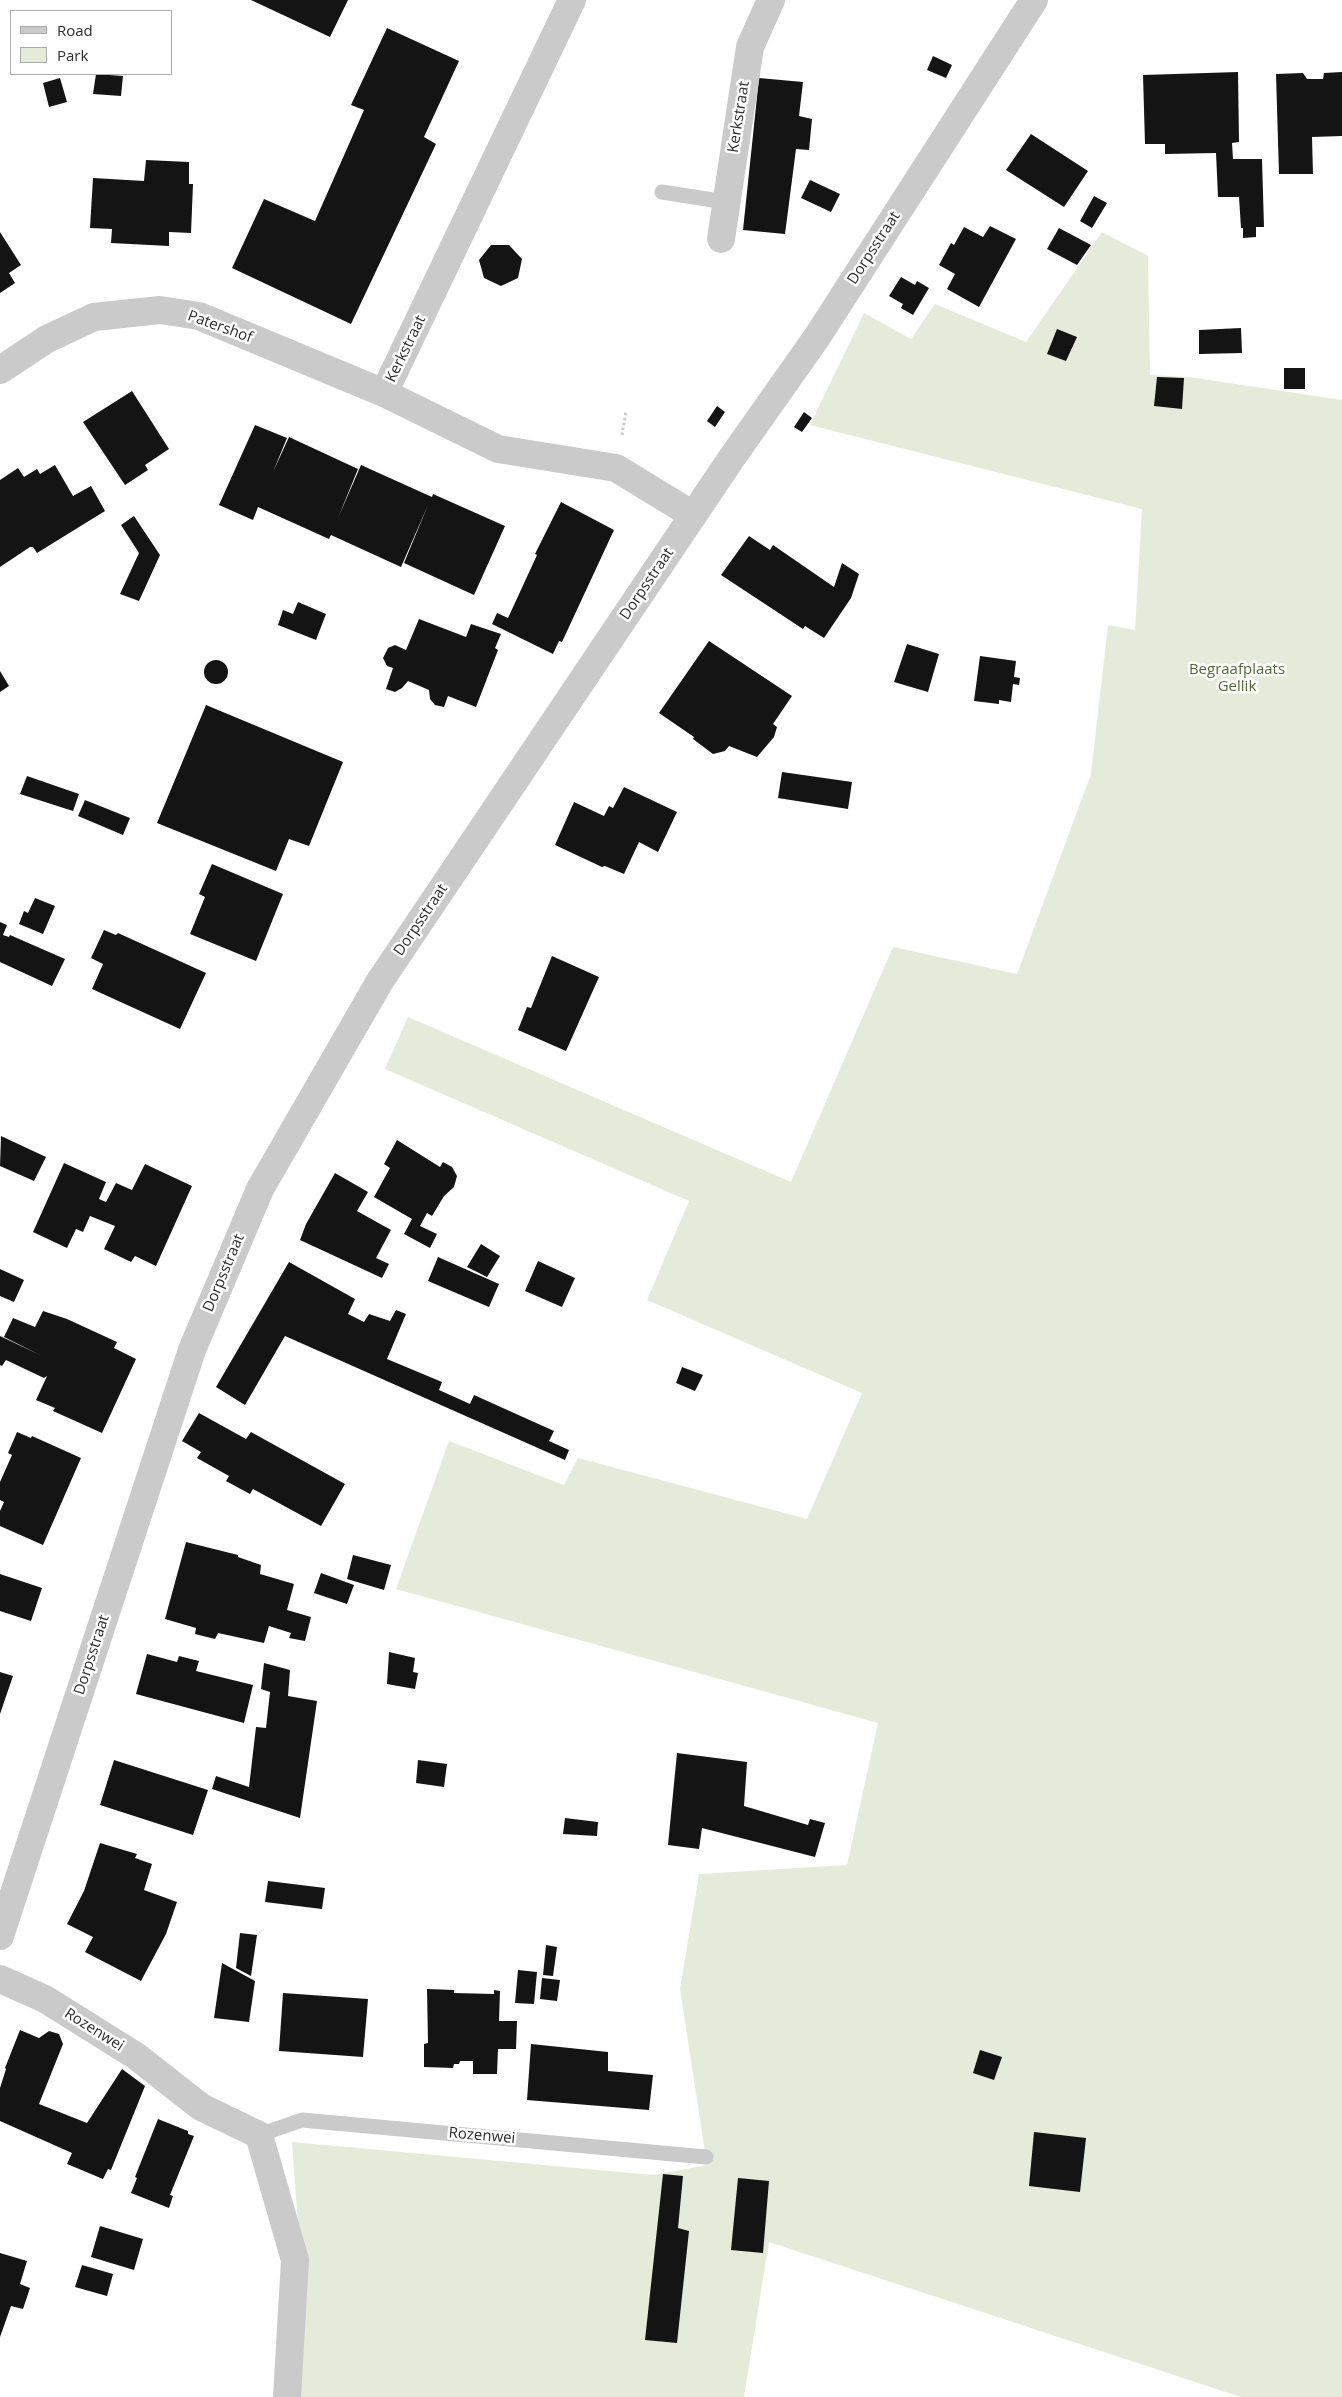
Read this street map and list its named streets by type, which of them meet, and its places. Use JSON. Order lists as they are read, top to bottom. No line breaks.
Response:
{"streets":{"street":["Kerkstraat","Dorpsstraat","Patershof","Rozenwei"]},"crossings":[["Kerkstraat","Dorpsstraat"],["Kerkstraat","Patershof"]],"parks":["Begraafplaats Gellik"],"legend":["Road","Park"]}
